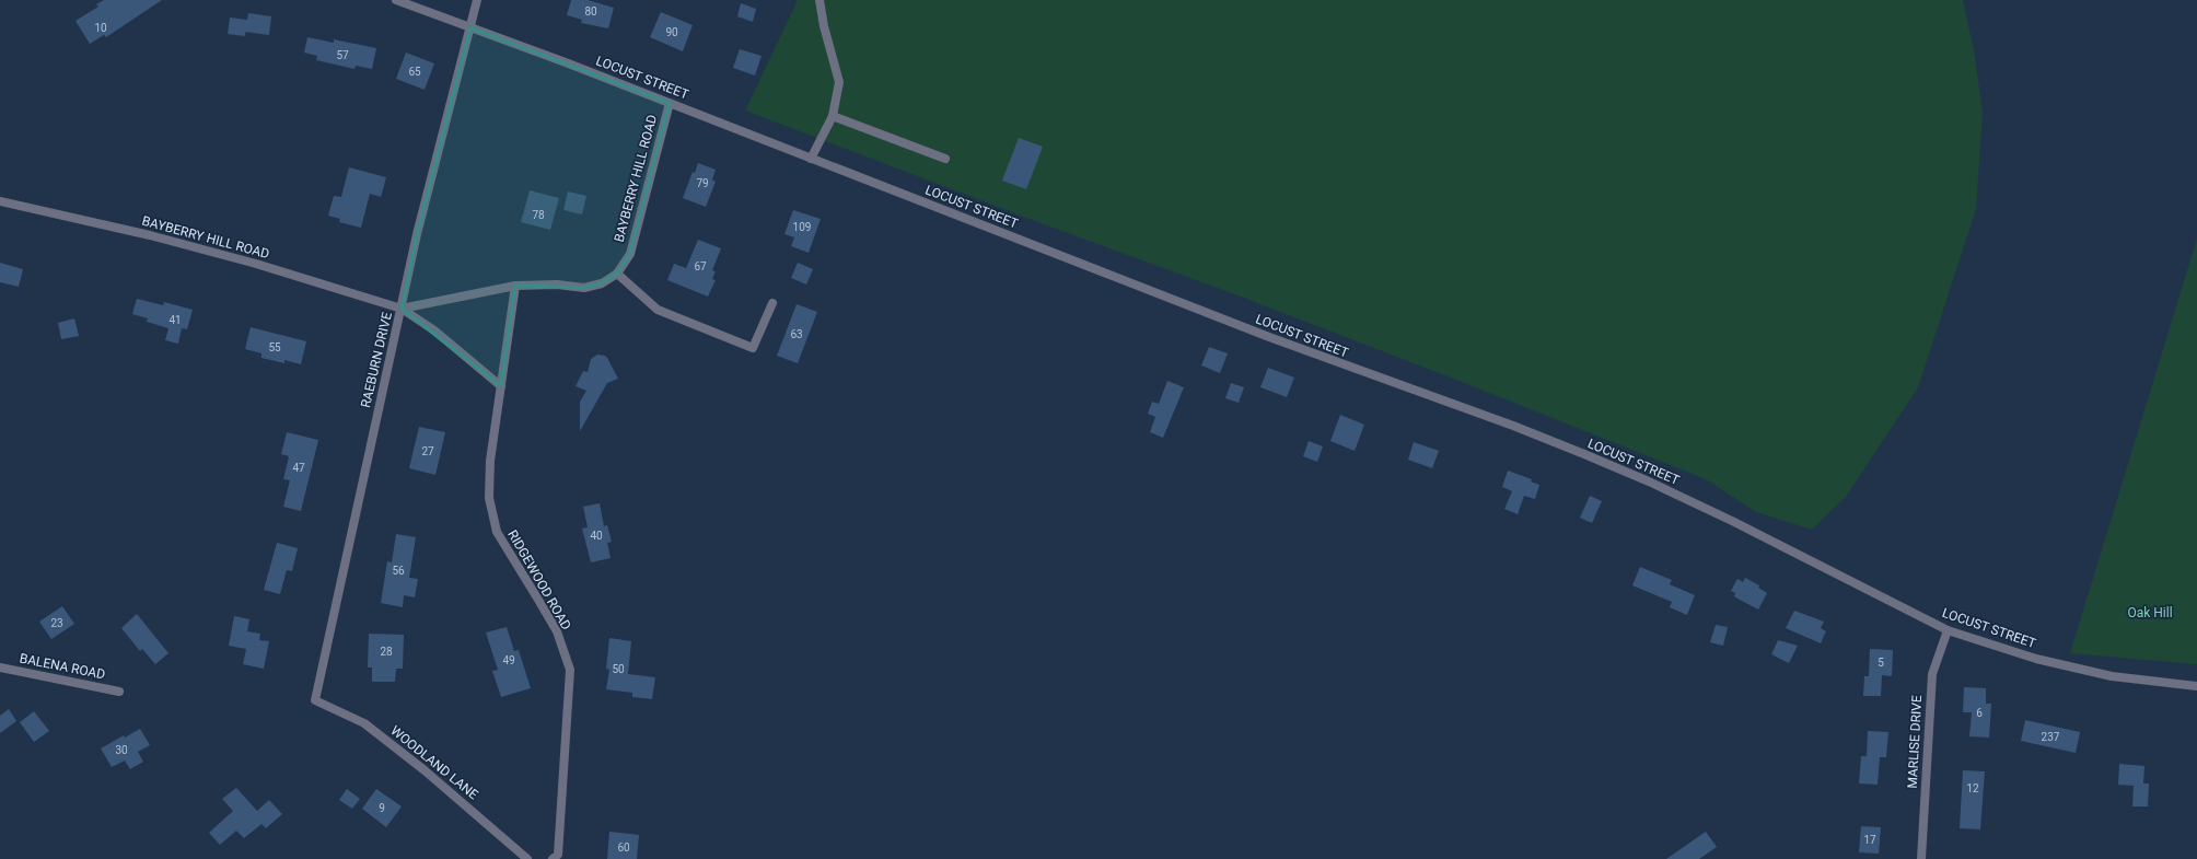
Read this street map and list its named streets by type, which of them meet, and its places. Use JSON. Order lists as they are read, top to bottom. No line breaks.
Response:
{"streets":{"street":["LOCUST STREET","BAYBERRY HILL ROAD","RAEBURN DRIVE","RIDGEWOOD ROAD","BALENA ROAD","MARLISE DRIVE","WOODLAND LANE"]},"crossings":[["LOCUST STREET","BAYBERRY HILL ROAD"],["LOCUST STREET","RAEBURN DRIVE"],["LOCUST STREET","MARLISE DRIVE"],["BAYBERRY HILL ROAD","RAEBURN DRIVE"],["BAYBERRY HILL ROAD","RIDGEWOOD ROAD"],["RAEBURN DRIVE","WOODLAND LANE"]],"parks":["Oak Hill"],"house_numbers":["80","10","90","57","65","79","78","109","67","41","63","55","27","47","40","56","23","28","49","5","50","6","237","30","12","9","17","60"]}
